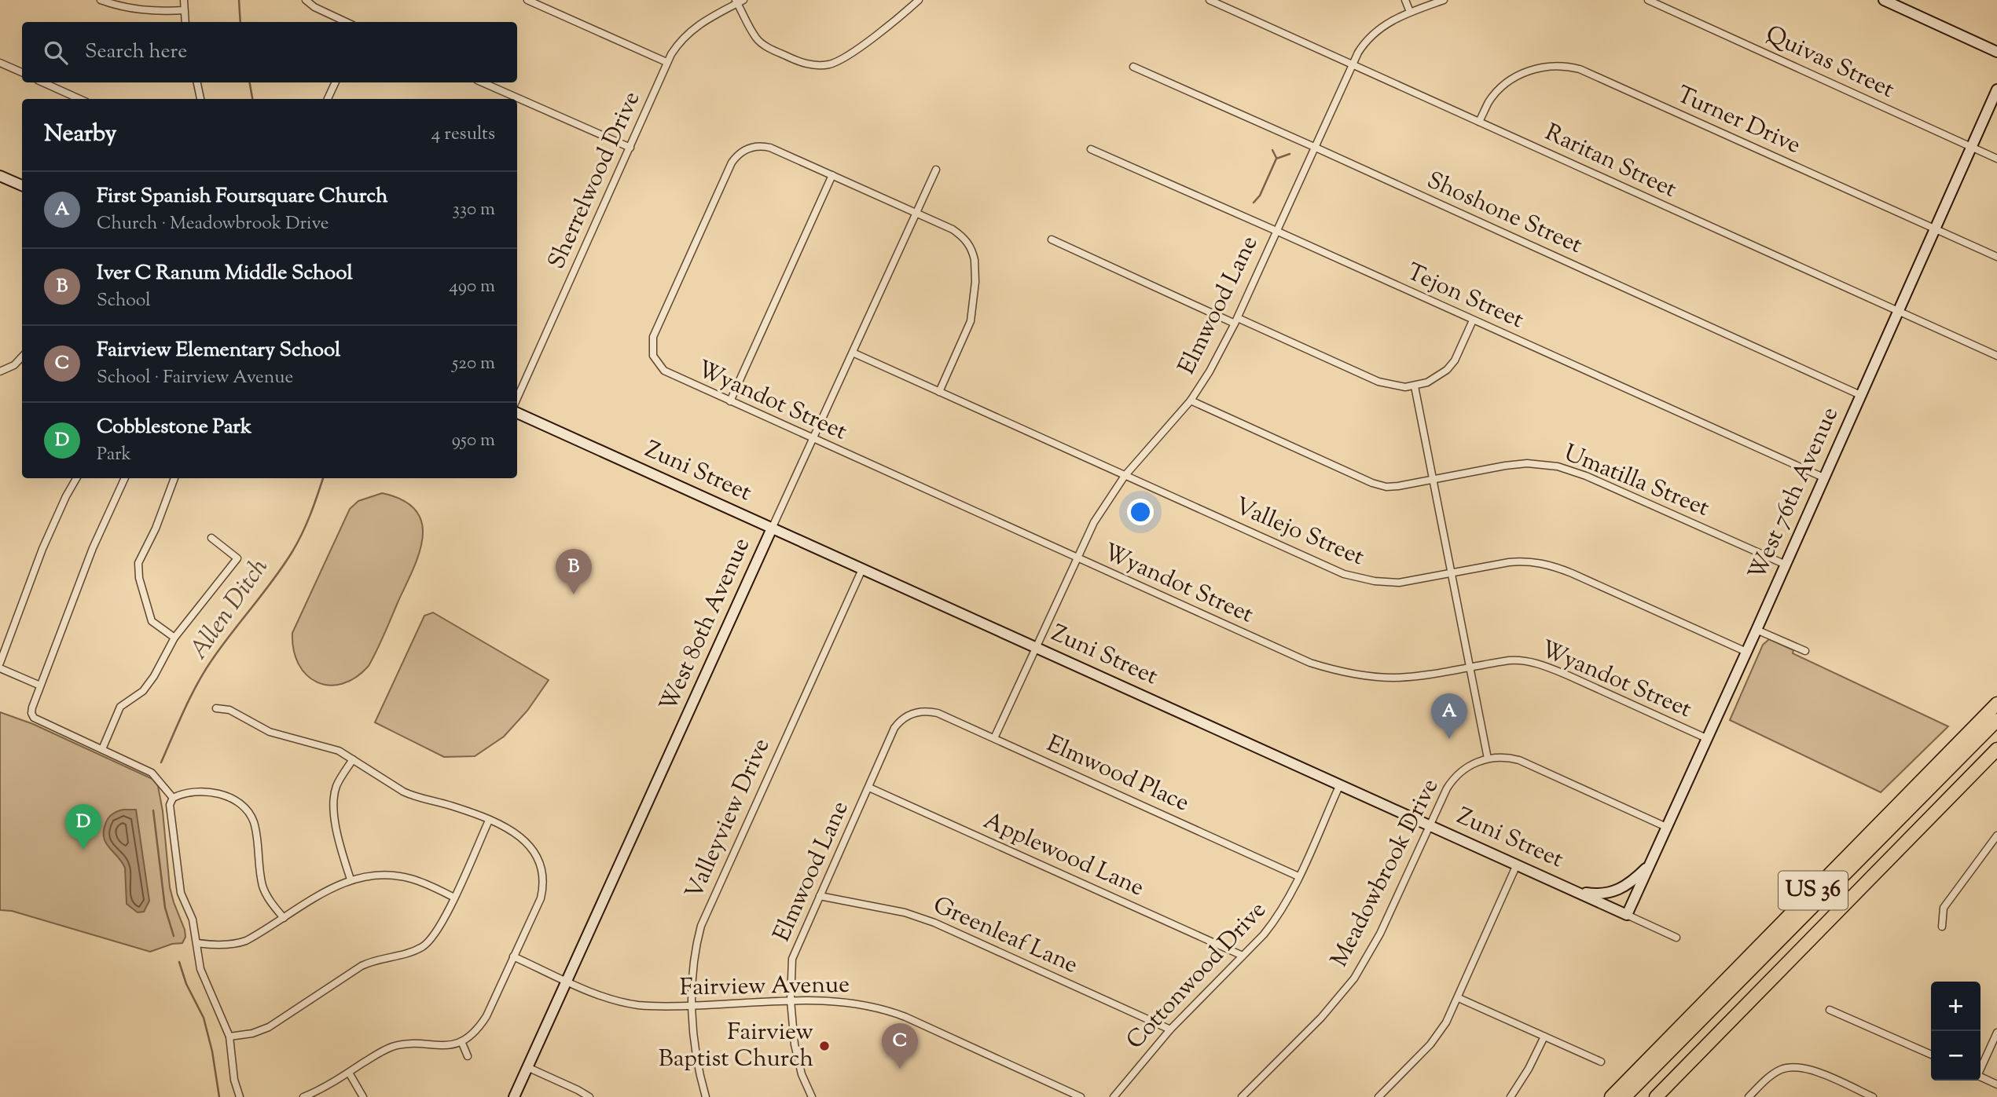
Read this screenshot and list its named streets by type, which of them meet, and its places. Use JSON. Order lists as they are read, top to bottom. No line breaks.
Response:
{"streets":{"highway":["US 36"],"street":["Quivas Street","Turner Drive","Raritan Street","Sherrelwood Drive","Shoshone Street","Tejon Street","Elmwood Lane","Wyandot Street","Zuni Street","Umatilla Street","West 76th Avenue","Vallejo Street","West 80th Avenue","Elmwood Place","Valleyview Drive","Applewood Lane","Meadowbrook Drive","Greenleaf Lane","Cottonwood Drive","Fairview Avenue"]},"crossings":[["Quivas Street","West 76th Avenue"],["Turner Drive","Raritan Street"],["Turner Drive","West 76th Avenue"],["Raritan Street","Elmwood Lane"],["Raritan Street","West 76th Avenue"],["Shoshone Street","Elmwood Lane"],["Shoshone Street","West 76th Avenue"],["Tejon Street","Elmwood Lane"],["Tejon Street","West 76th Avenue"],["Elmwood Lane","Wyandot Street"],["Elmwood Lane","Zuni Street"],["Elmwood Lane","Umatilla Street"],["Elmwood Lane","Vallejo Street"],["Elmwood Lane","Elmwood Place"],["Elmwood Lane","Applewood Lane"],["Elmwood Lane","Greenleaf Lane"],["Elmwood Lane","Fairview Avenue"],["Wyandot Street","West 76th Avenue"],["Wyandot Street","West 80th Avenue"],["Zuni Street","West 76th Avenue"],["Zuni Street","West 80th Avenue"],["Zuni Street","Valleyview Drive"],["Zuni Street","Meadowbrook Drive"],["Zuni Street","Cottonwood Drive"],["Umatilla Street","West 76th Avenue"],["West 76th Avenue","Vallejo Street"],["Vallejo Street","West 80th Avenue"],["West 80th Avenue","Fairview Avenue"],["Elmwood Place","Cottonwood Drive"],["Valleyview Drive","Fairview Avenue"],["Applewood Lane","Cottonwood Drive"],["Greenleaf Lane","Cottonwood Drive"]],"water":["Allen Ditch"],"places":["Fairview Baptist Church"],"page":{"search":"Search here","heading":["Nearby","4 results"],"list":[{"mark":"A","name":"First Spanish Foursquare Church","note":"Church · Meadowbrook Drive","value":"330 m"},{"mark":"B","name":"Iver C Ranum Middle School","note":"School","value":"490 m"},{"mark":"C","name":"Fairview Elementary School","note":"School · Fairview Avenue","value":"520 m"},{"mark":"D","name":"Cobblestone Park","note":"Park","value":"950 m"}],"pins":["B","A","D","C"],"map_buttons":["+","−"]}}
